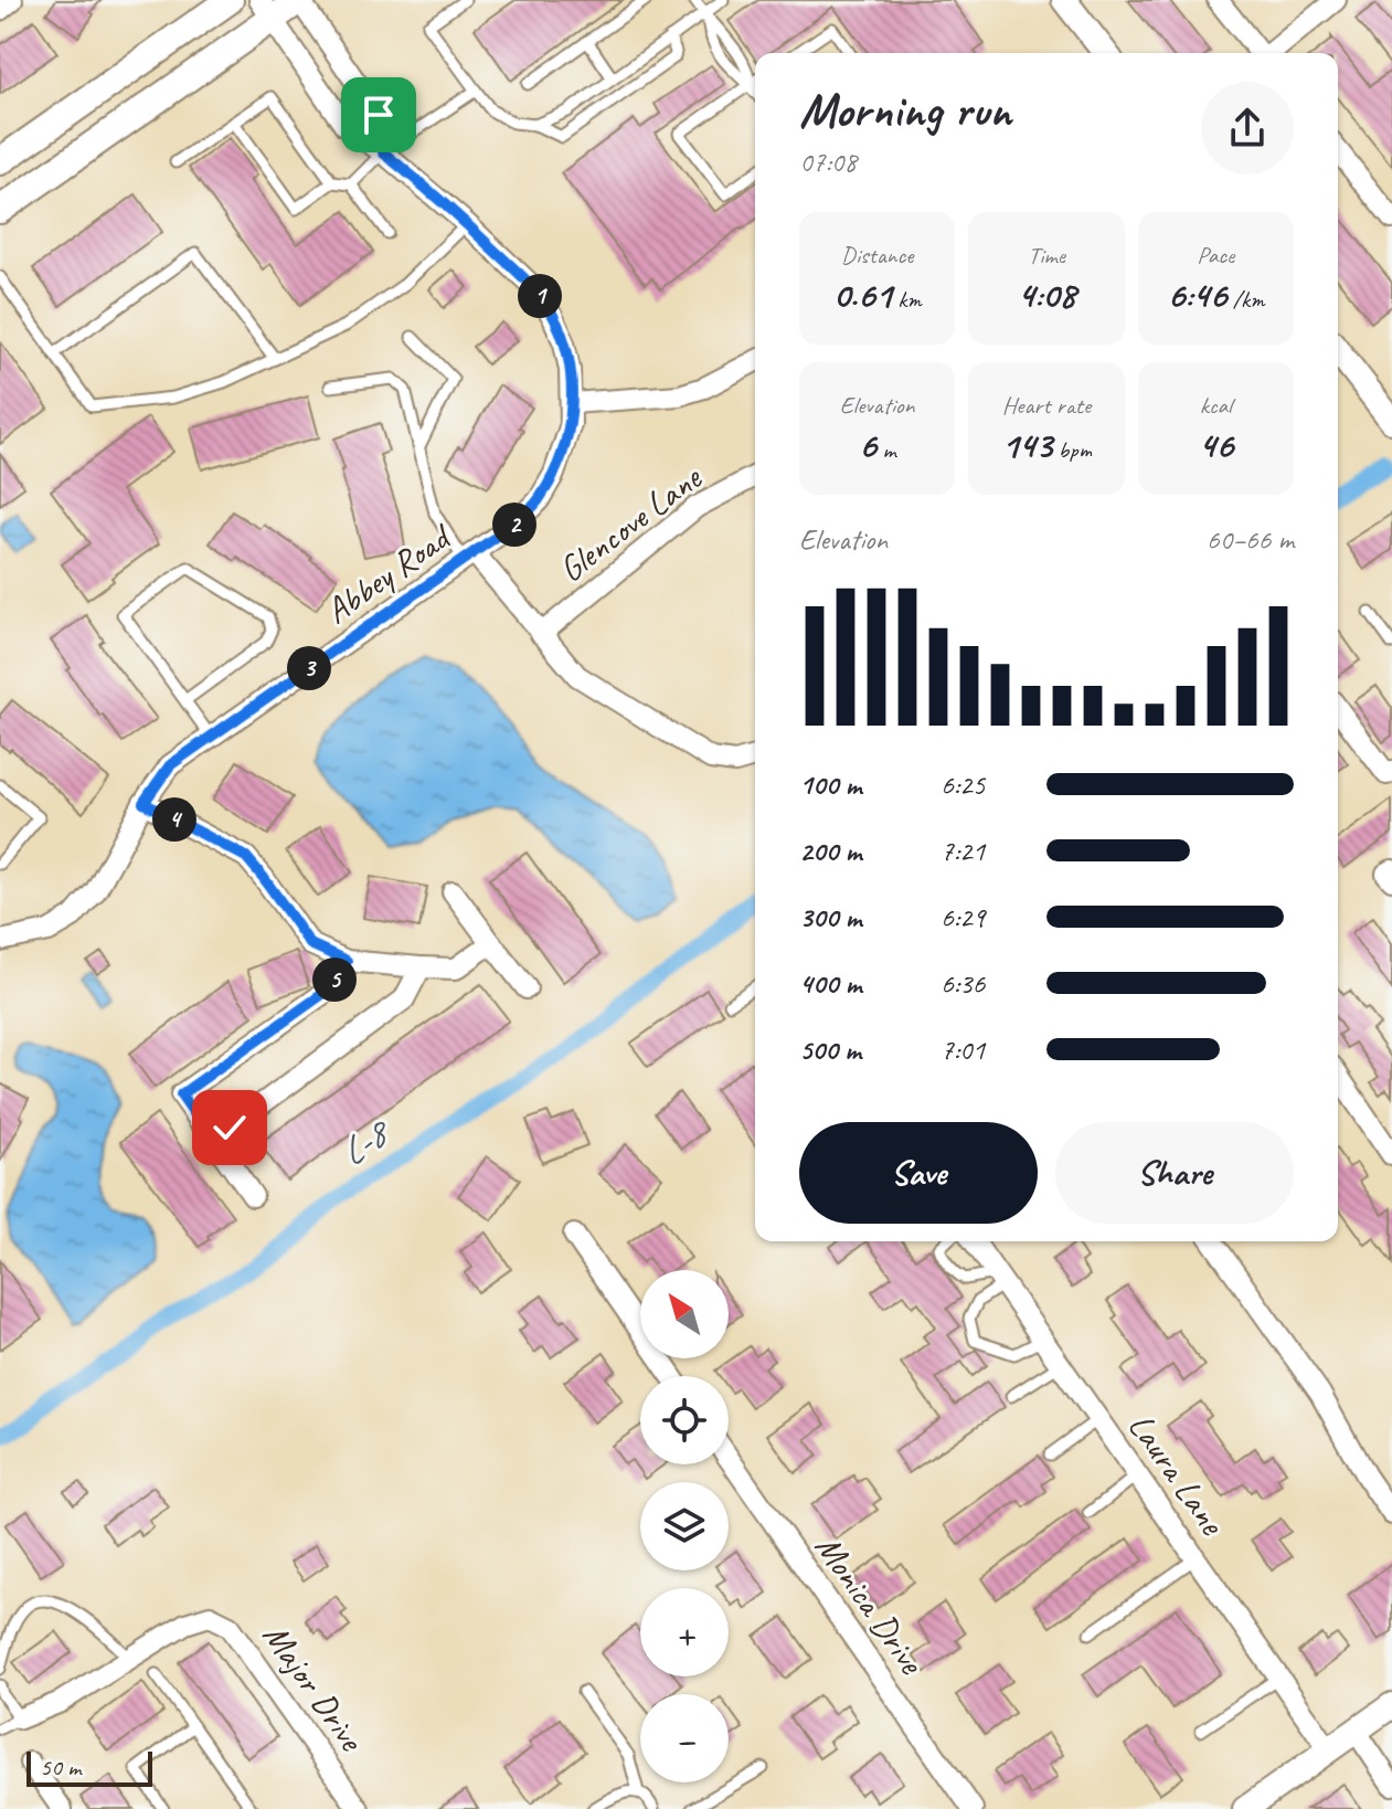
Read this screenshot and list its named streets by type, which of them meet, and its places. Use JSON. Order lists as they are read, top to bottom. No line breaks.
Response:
{"streets":{"street":["Glencove Lane","Abbey Road","Laura Lane","Monica Drive","Major Drive"]},"water":["L-8"],"scale_bar":"50 m","north":"top left","page":{"heading":["Morning run","07:08"],"stats":[["Distance","0.61 km"],["Time","4:08"],["Pace","6:46 /km"],["Elevation","6 m"],["Heart rate","143 bpm"],["kcal","46"]],"pins":["1","2","3","4","5"],"chart":["Elevation","60–66 m"],"list":[{"name":"100 m","note":"6:25"},{"name":"200 m","note":"7:21"},{"name":"300 m","note":"6:29"},{"name":"400 m","note":"6:36"},{"name":"500 m","note":"7:01"}],"buttons":["Save","Share"],"map_buttons":["+","−"],"scale":"50 m"}}
